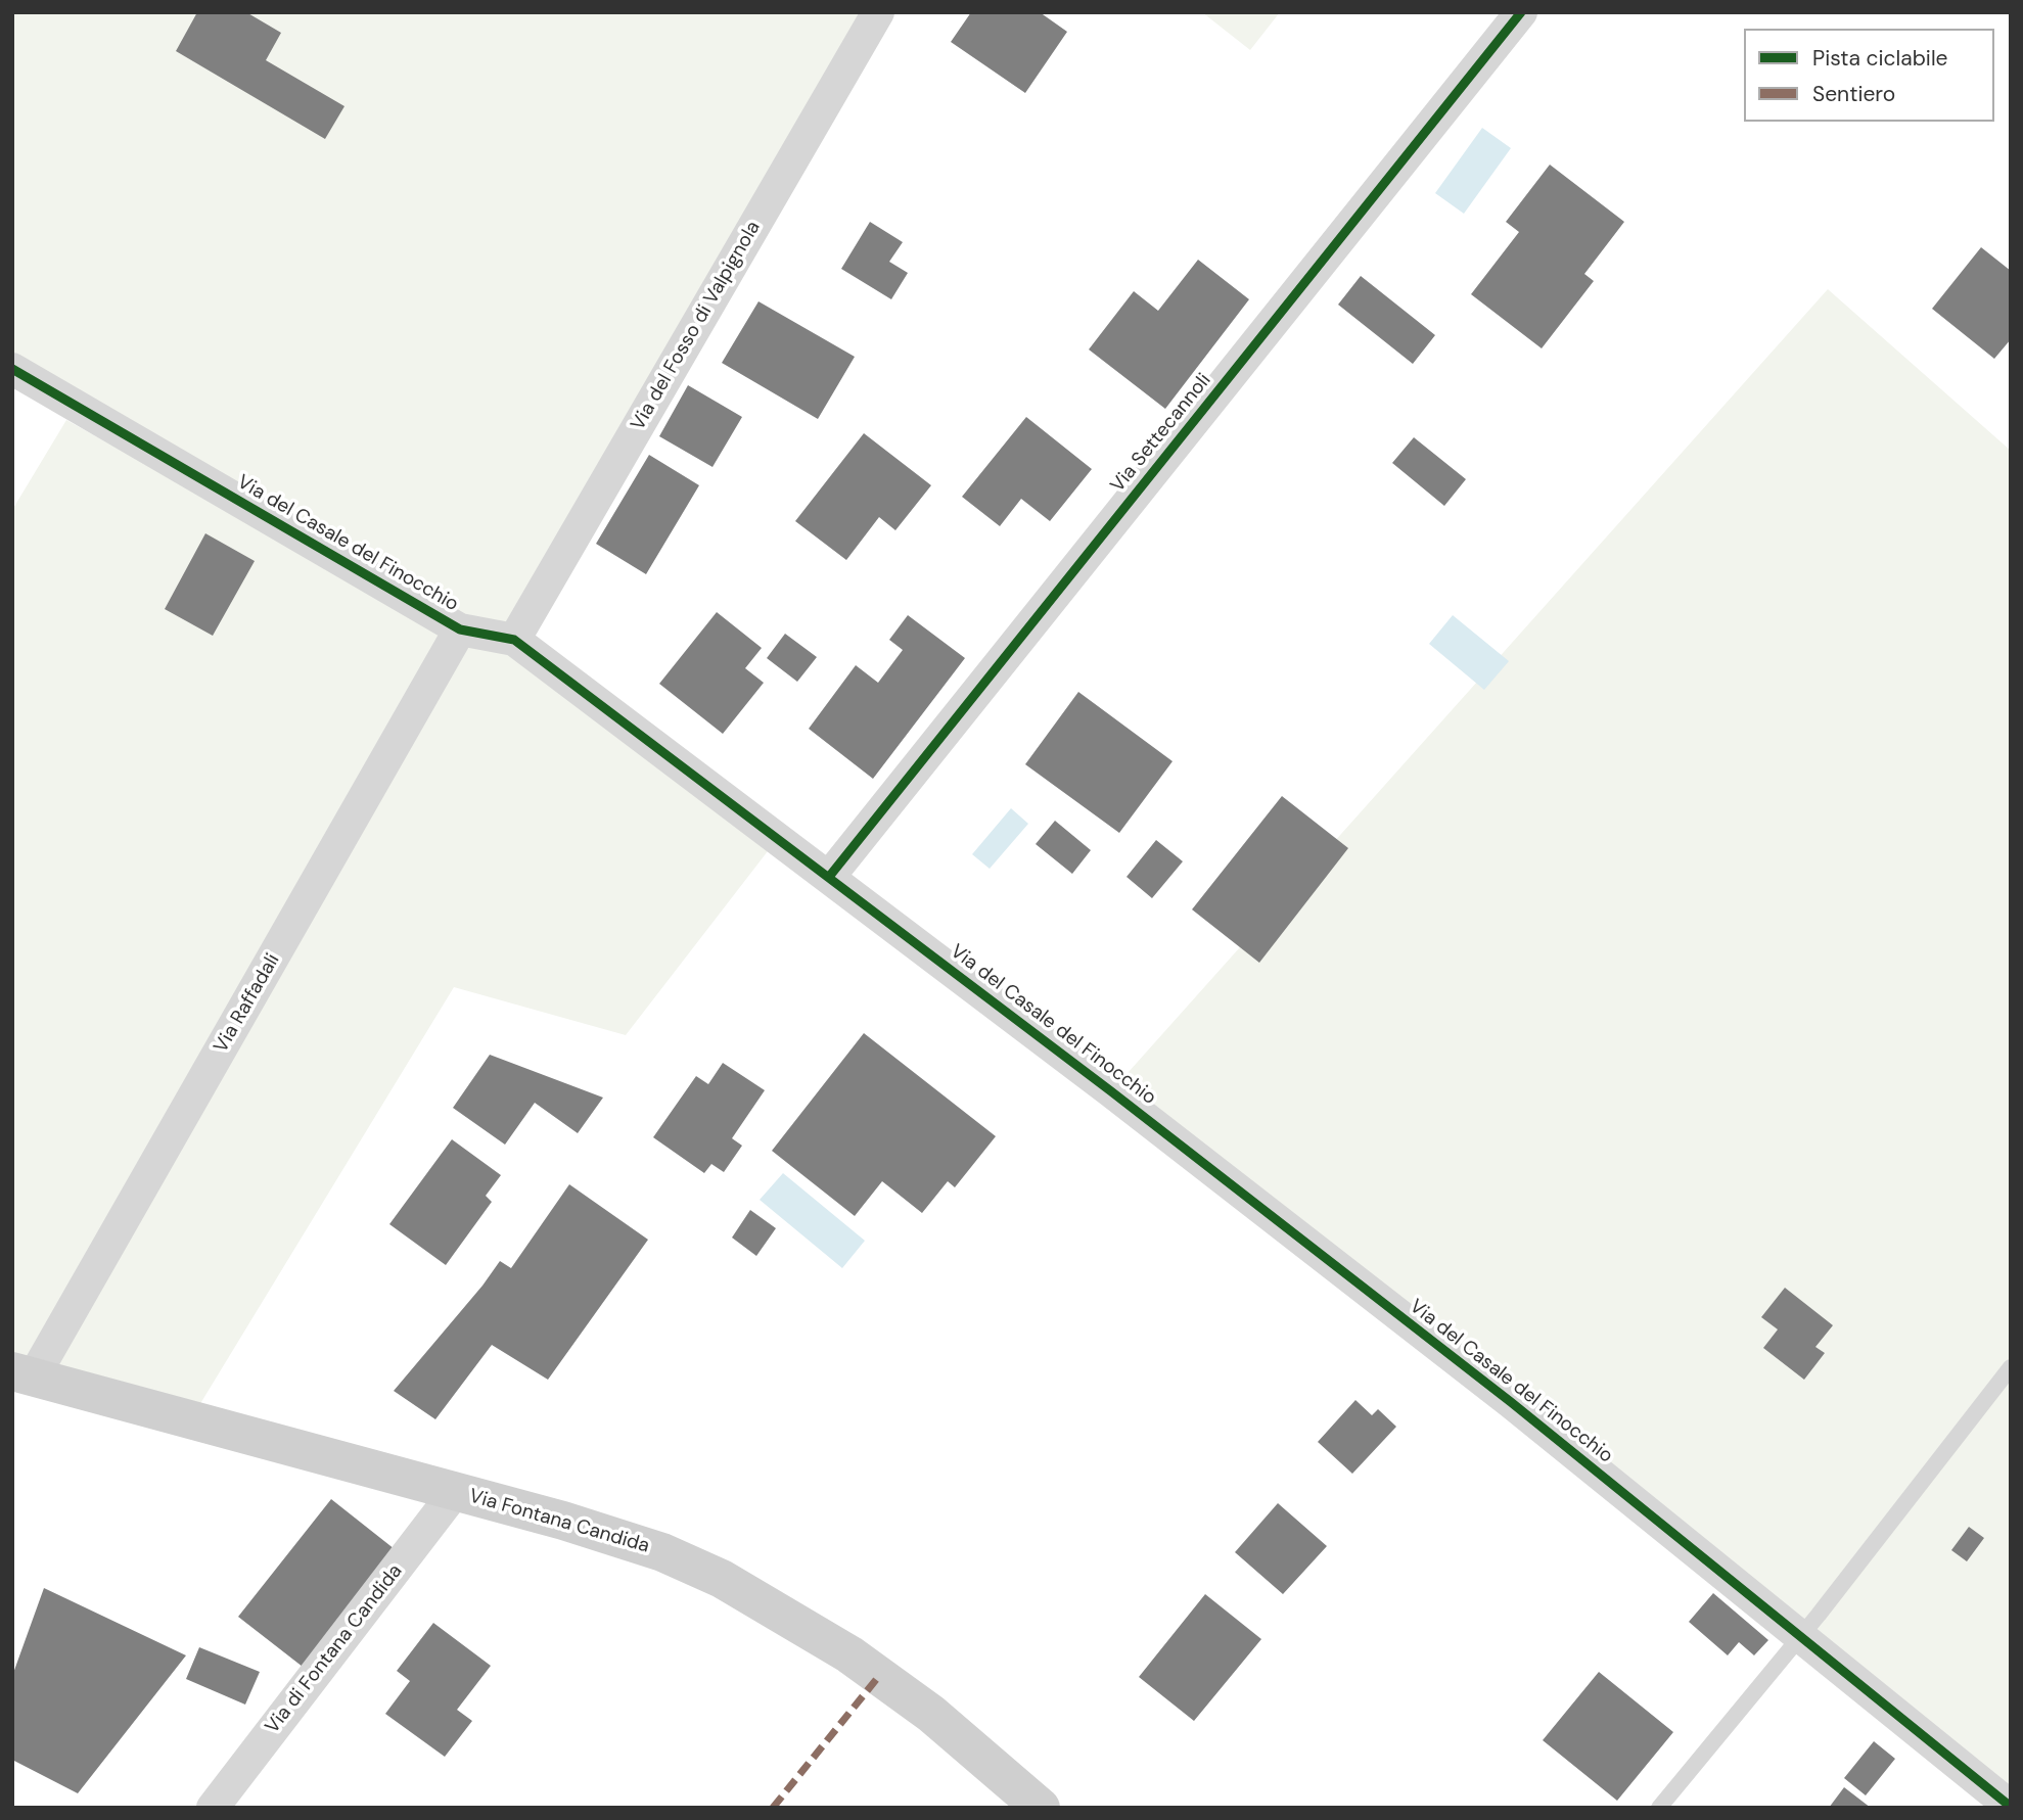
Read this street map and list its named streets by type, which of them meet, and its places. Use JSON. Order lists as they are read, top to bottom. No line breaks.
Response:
{"streets":{"main road":["Via Fontana Candida"],"street":["Via del Fosso di Valpignola","Via Settecannoli","Via del Casale del Finocchio","Via Raffadali","Via di Fontana Candida"]},"crossings":[["Via del Fosso di Valpignola","Via del Casale del Finocchio"],["Via Settecannoli","Via del Casale del Finocchio"],["Via del Casale del Finocchio","Via Raffadali"],["Via Raffadali","Via Fontana Candida"],["Via Fontana Candida","Via di Fontana Candida"]],"legend":["Pista ciclabile","Sentiero"]}
